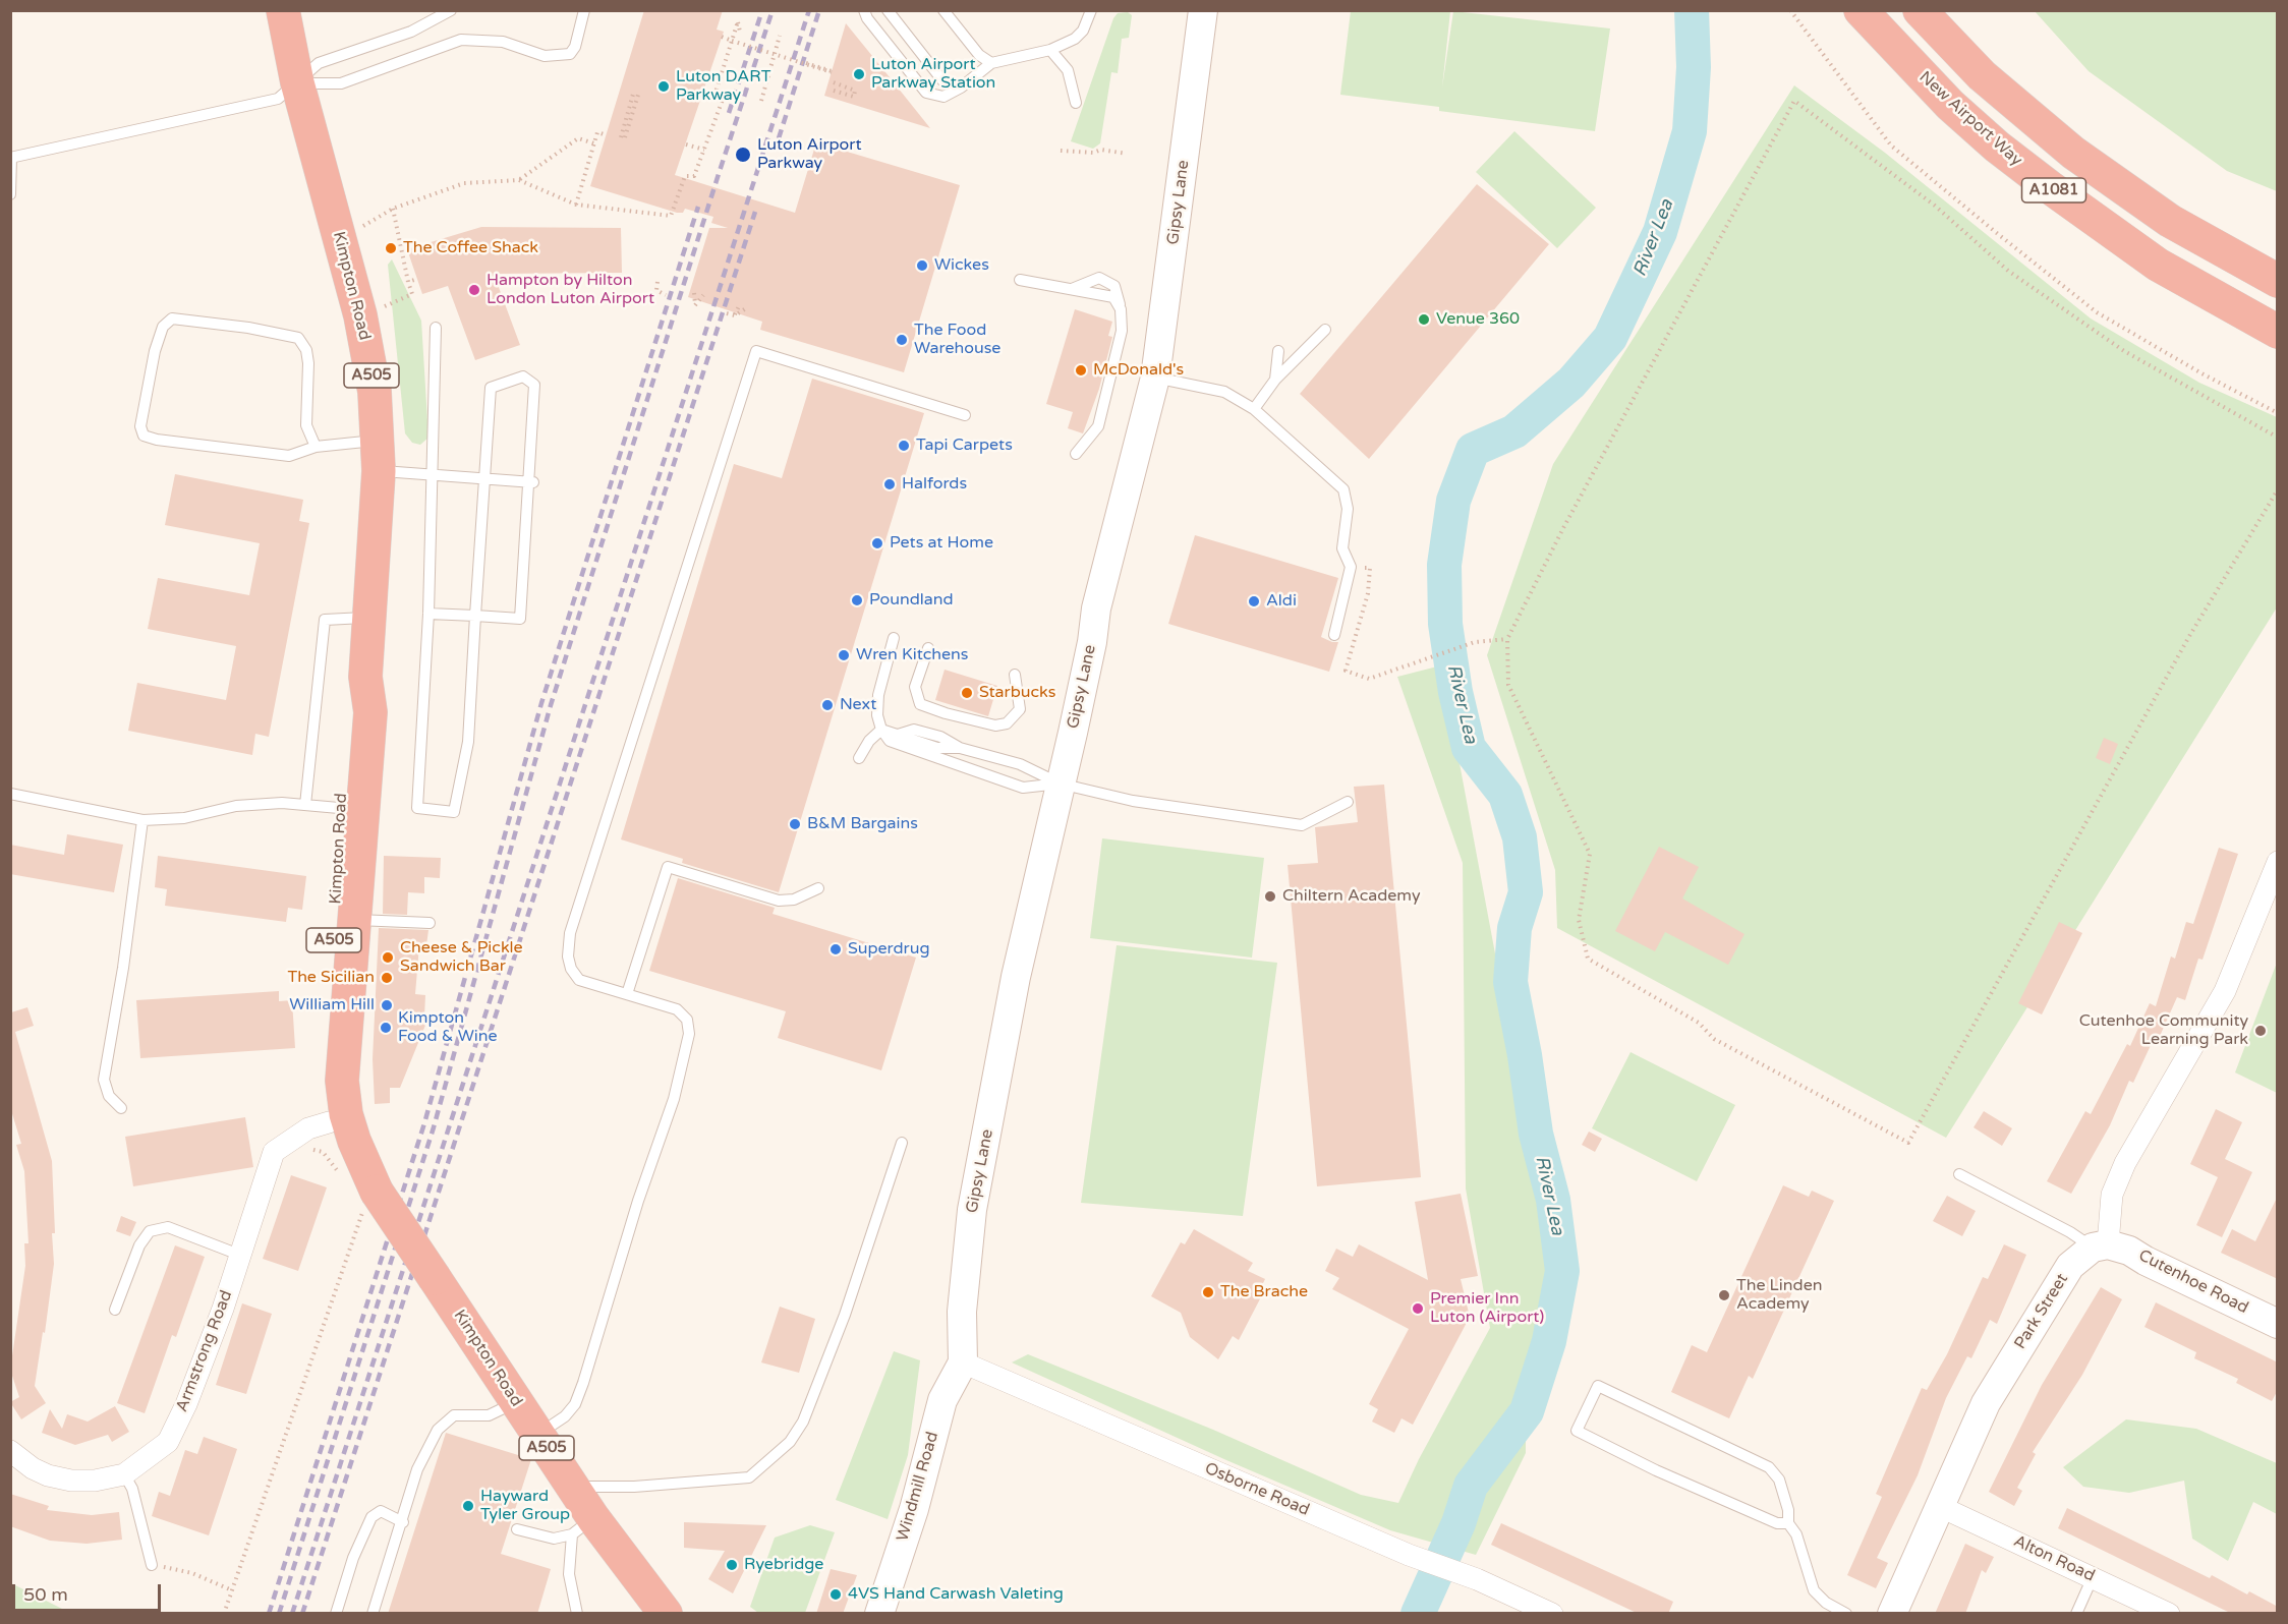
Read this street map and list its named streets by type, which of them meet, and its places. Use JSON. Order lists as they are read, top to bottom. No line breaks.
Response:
{"streets":{"highway":["New Airport Way","A1081","Kimpton Road","A505"],"main road":["Gipsy Lane","Cutenhoe Road","Park Street","Windmill Road"],"street":["Armstrong Road","Osborne Road","Alton Road"]},"crossings":[["Gipsy Lane","Windmill Road"],["Gipsy Lane","Osborne Road"],["Kimpton Road","Armstrong Road"],["Cutenhoe Road","Park Street"],["Park Street","Alton Road"],["Windmill Road","Osborne Road"]],"water":["River Lea"],"places":["Luton Airport Parkway Station","Luton DART Parkway","Luton Airport Parkway","The Coffee Shack","Wickes","Hampton by Hilton London Luton Airport","Venue 360","The Food Warehouse","McDonald's","Tapi Carpets","Halfords","Pets at Home","Poundland","Aldi","Wren Kitchens","Starbucks","Next","B&M Bargains","Chiltern Academy","Superdrug","Cheese & Pickle Sandwich Bar","The Sicilian","William Hill","Kimpton Food & Wine","Cutenhoe Community Learning Park","The Brache","The Linden Academy","Premier Inn Luton (Airport)","Hayward Tyler Group","Ryebridge","4VS Hand Carwash Valeting"],"scale_bar":"50 m"}
